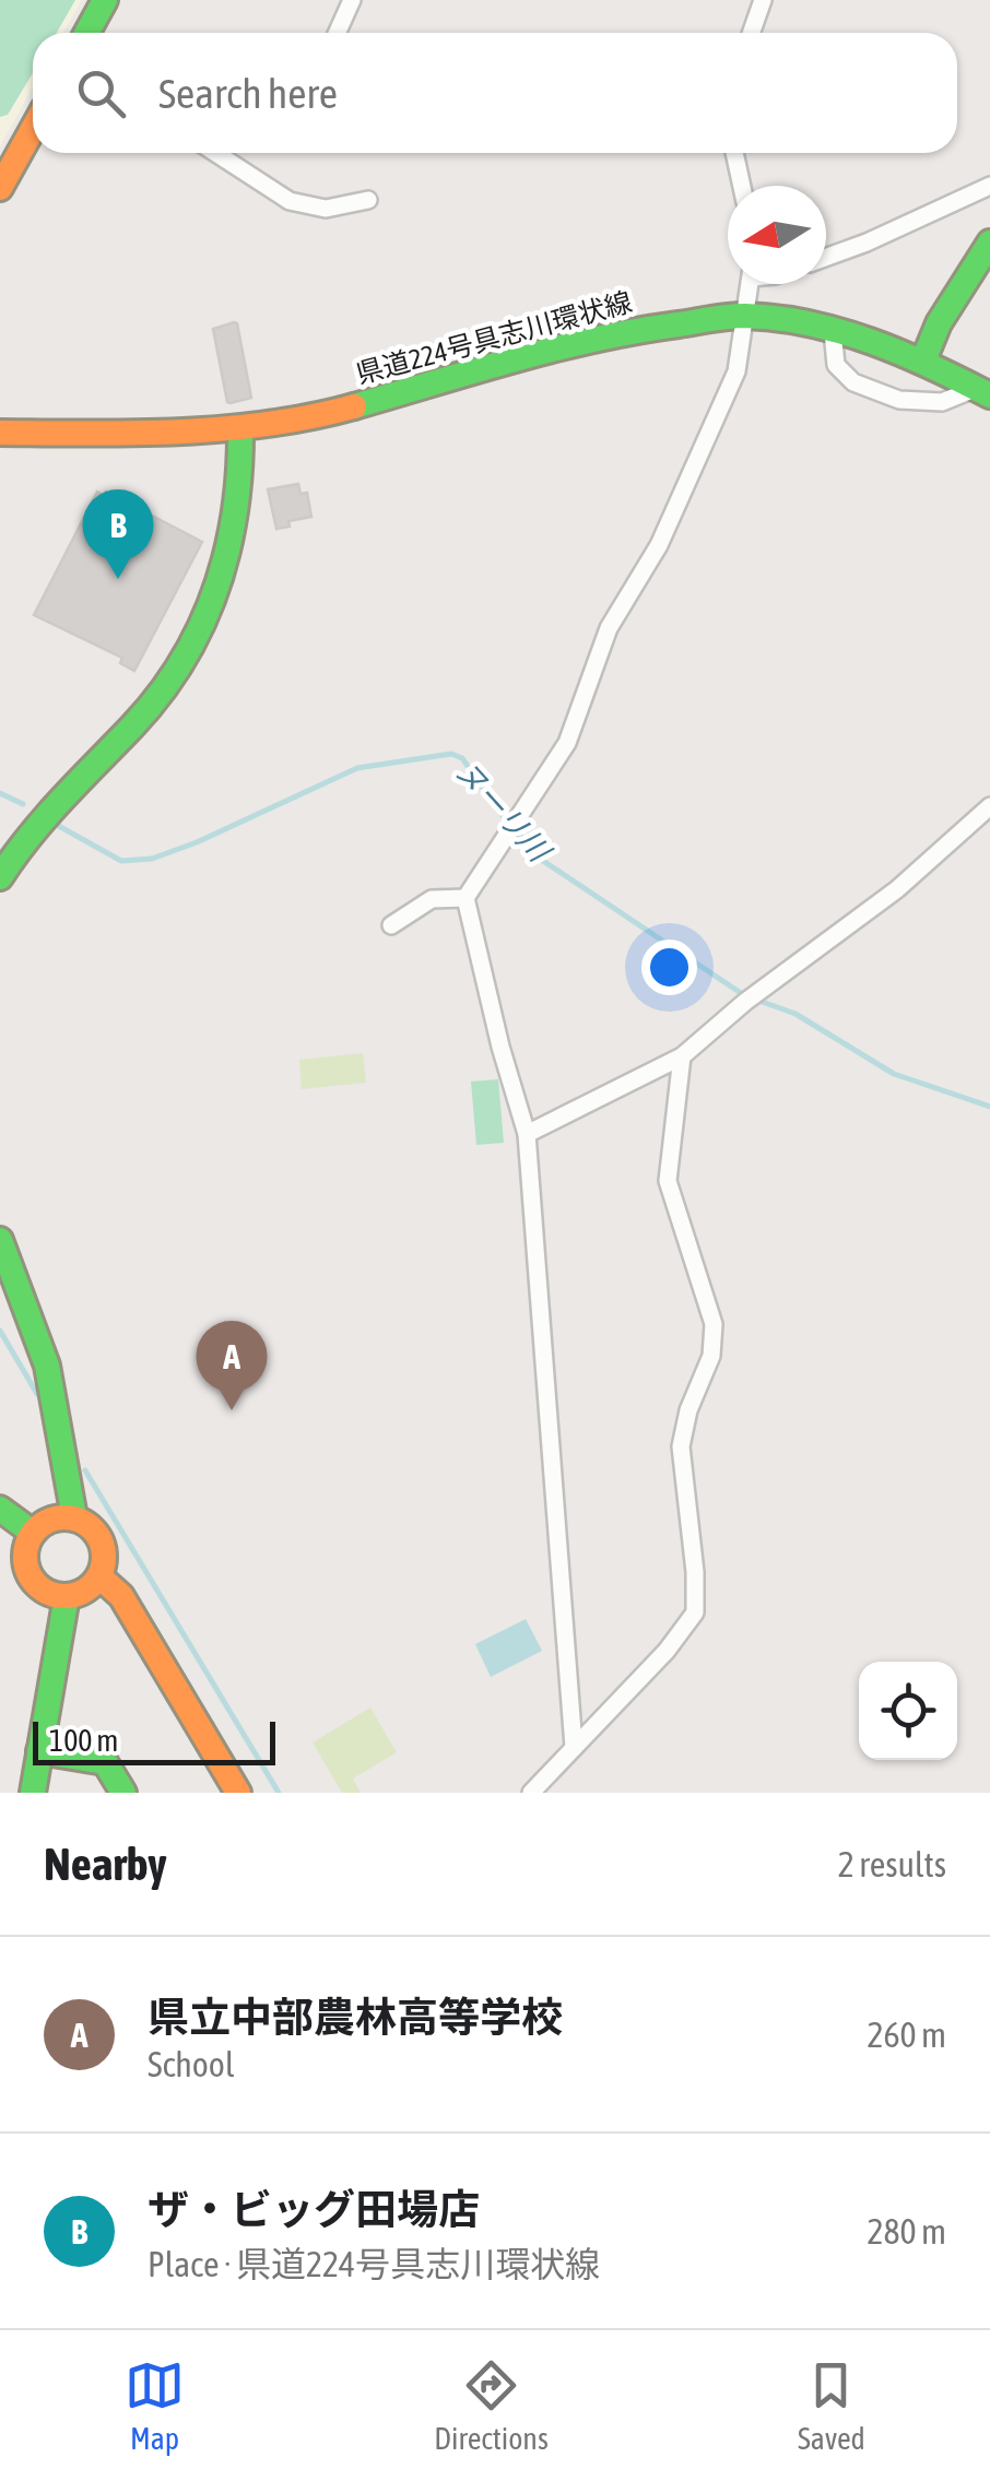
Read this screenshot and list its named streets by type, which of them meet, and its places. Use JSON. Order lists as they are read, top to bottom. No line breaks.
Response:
{"streets":{"street":["県道224号具志川環状線"]},"water":["ヌーリ川"],"scale_bar":"100 m","north":"left","page":{"search":"Search here","pins":["B","A"],"scale":"100 m","heading":["Nearby","2 results"],"list":[{"mark":"A","name":"県立中部農林高等学校","note":"School","value":"260 m"},{"mark":"B","name":"ザ・ビッグ田場店","note":"Place · 県道224号具志川環状線","value":"280 m"}],"nav":["Map","Directions","Saved"]}}
